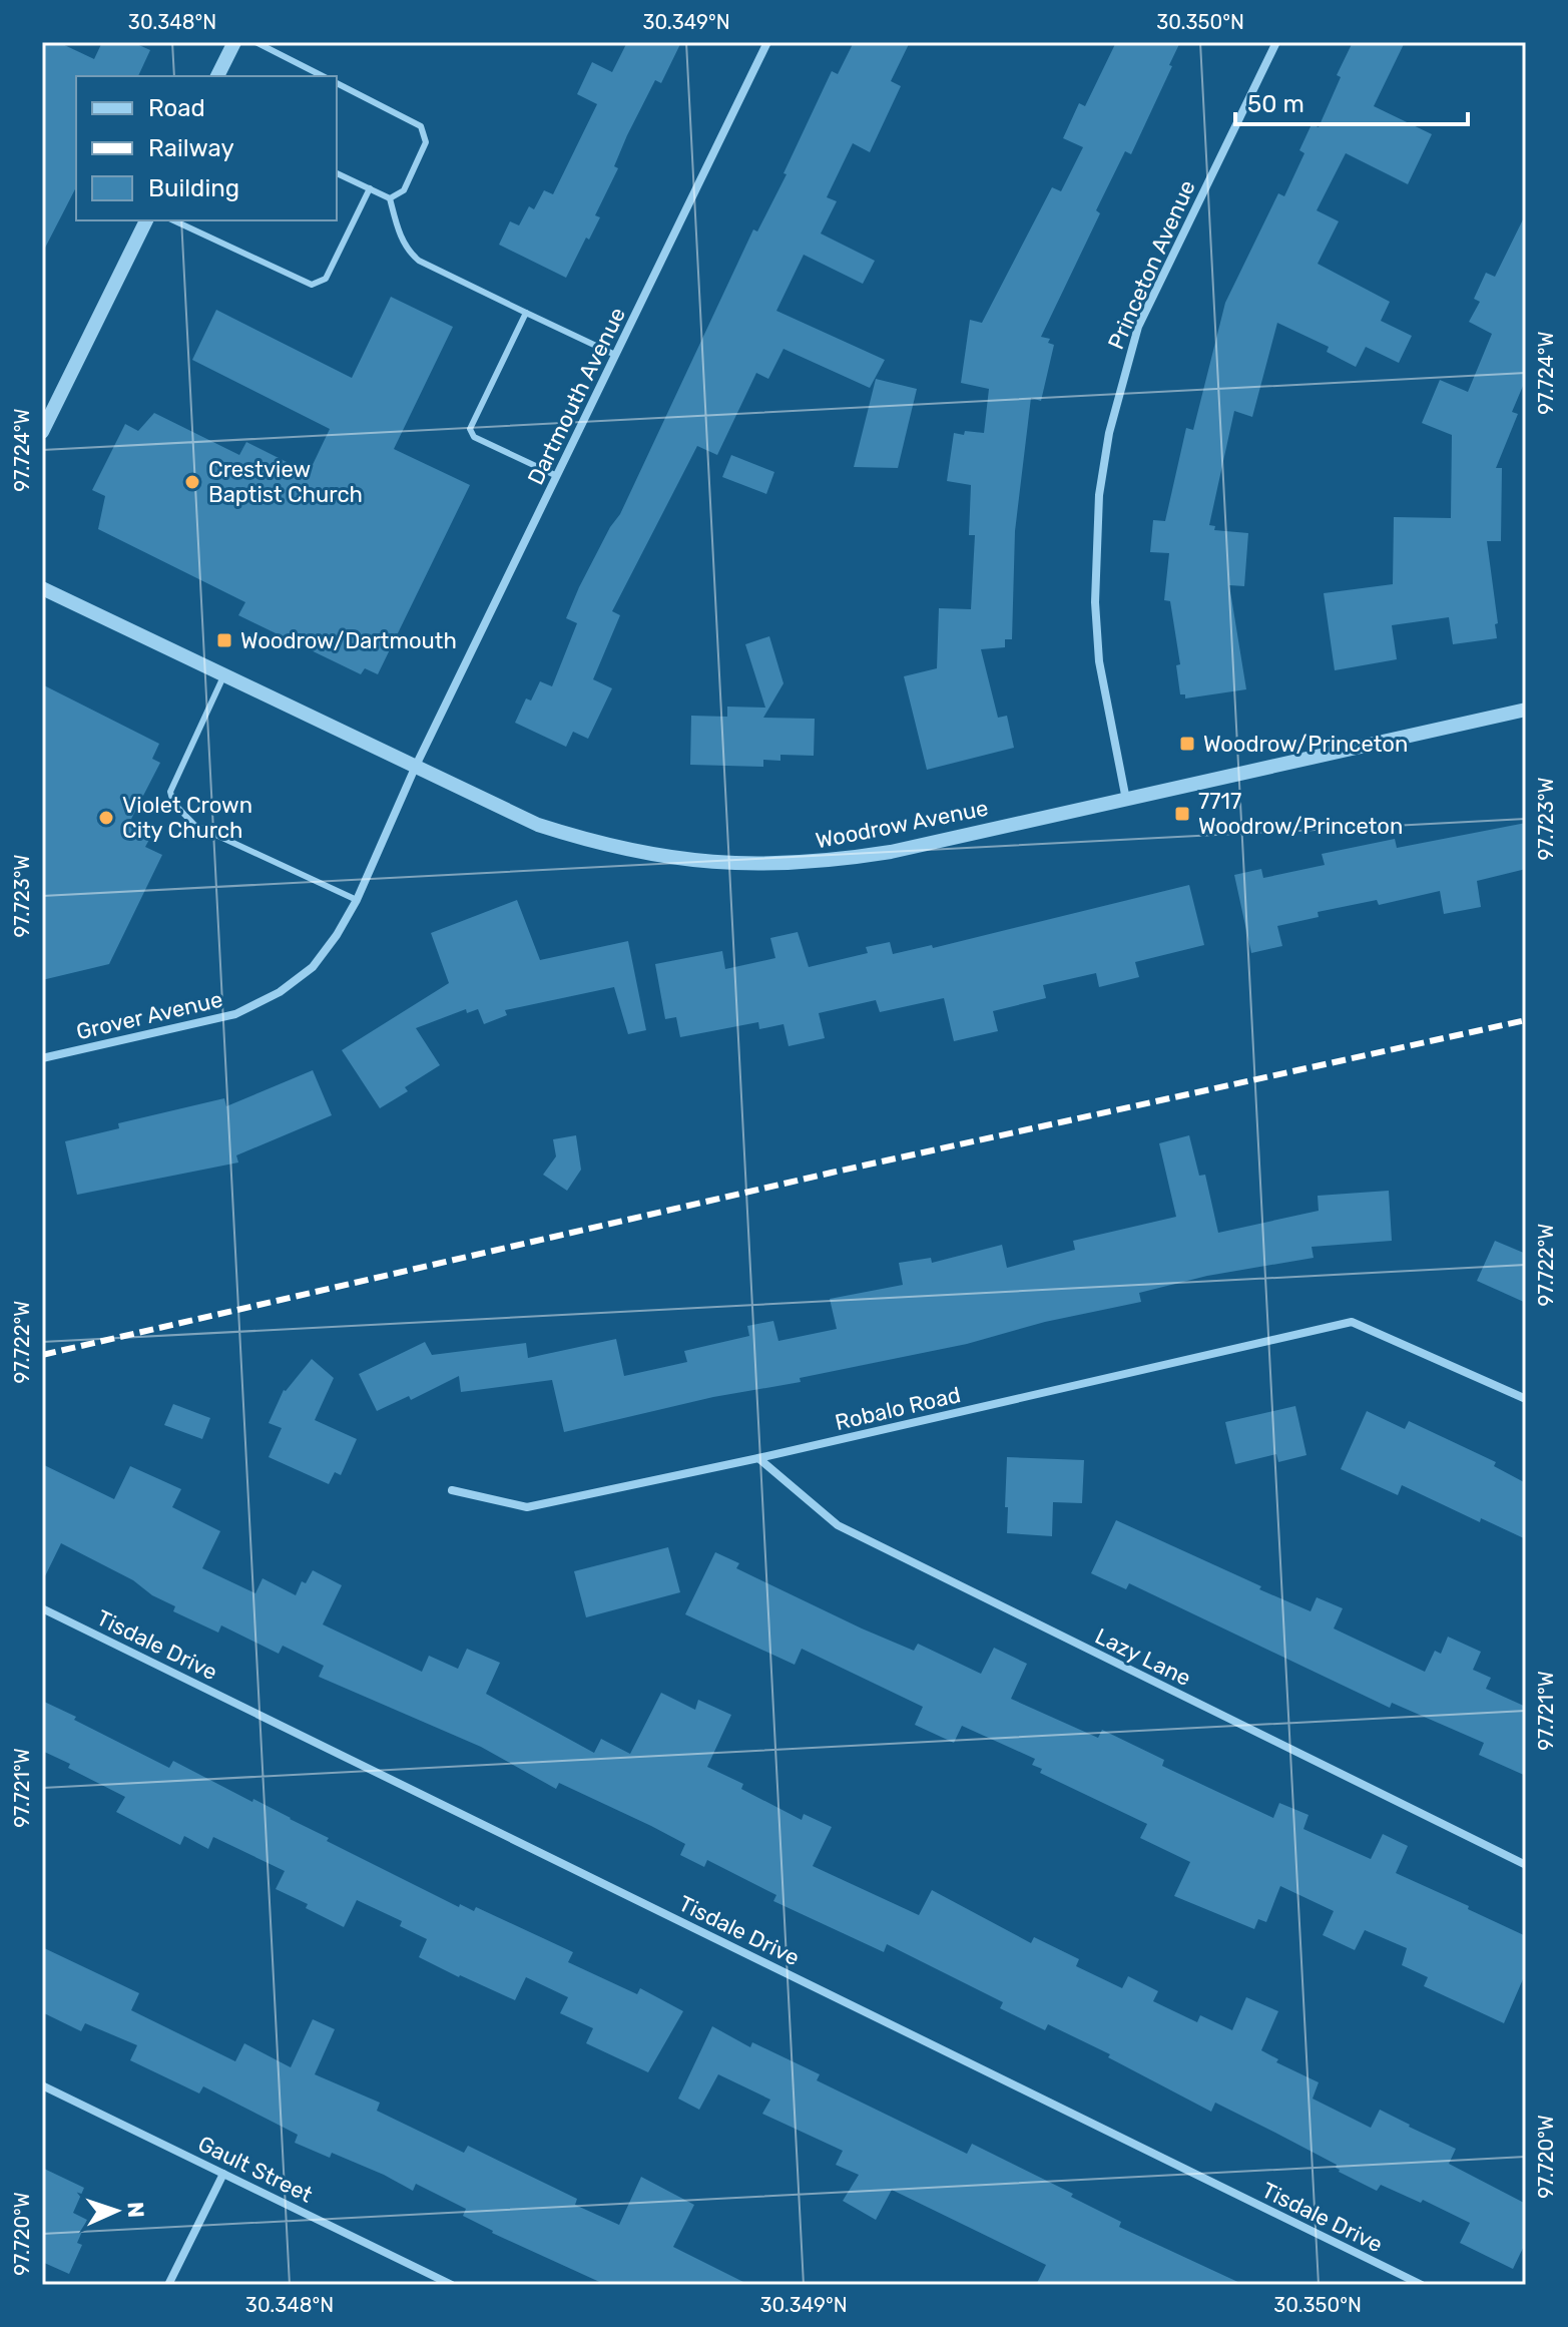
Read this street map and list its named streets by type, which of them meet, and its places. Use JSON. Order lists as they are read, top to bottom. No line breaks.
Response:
{"streets":{"street":["Princeton Avenue","Dartmouth Avenue","Woodrow Avenue","Grover Avenue","Robalo Road","Tisdale Drive","Lazy Lane","Gault Street"]},"crossings":[["Princeton Avenue","Woodrow Avenue"],["Dartmouth Avenue","Woodrow Avenue"],["Dartmouth Avenue","Grover Avenue"],["Woodrow Avenue","Grover Avenue"],["Robalo Road","Lazy Lane"]],"places":{"other":["Crestview Baptist Church","Violet Crown City Church"],"transit":["Woodrow/Dartmouth","Woodrow/Princeton","7717 Woodrow/Princeton"]},"legend":["Road","Railway","Building"],"scale_bar":"50 m","north":"right","coordinates":["30.348°N","30.349°N","30.350°N","97.724°W","97.723°W","97.722°W","97.721°W","97.720°W"]}
